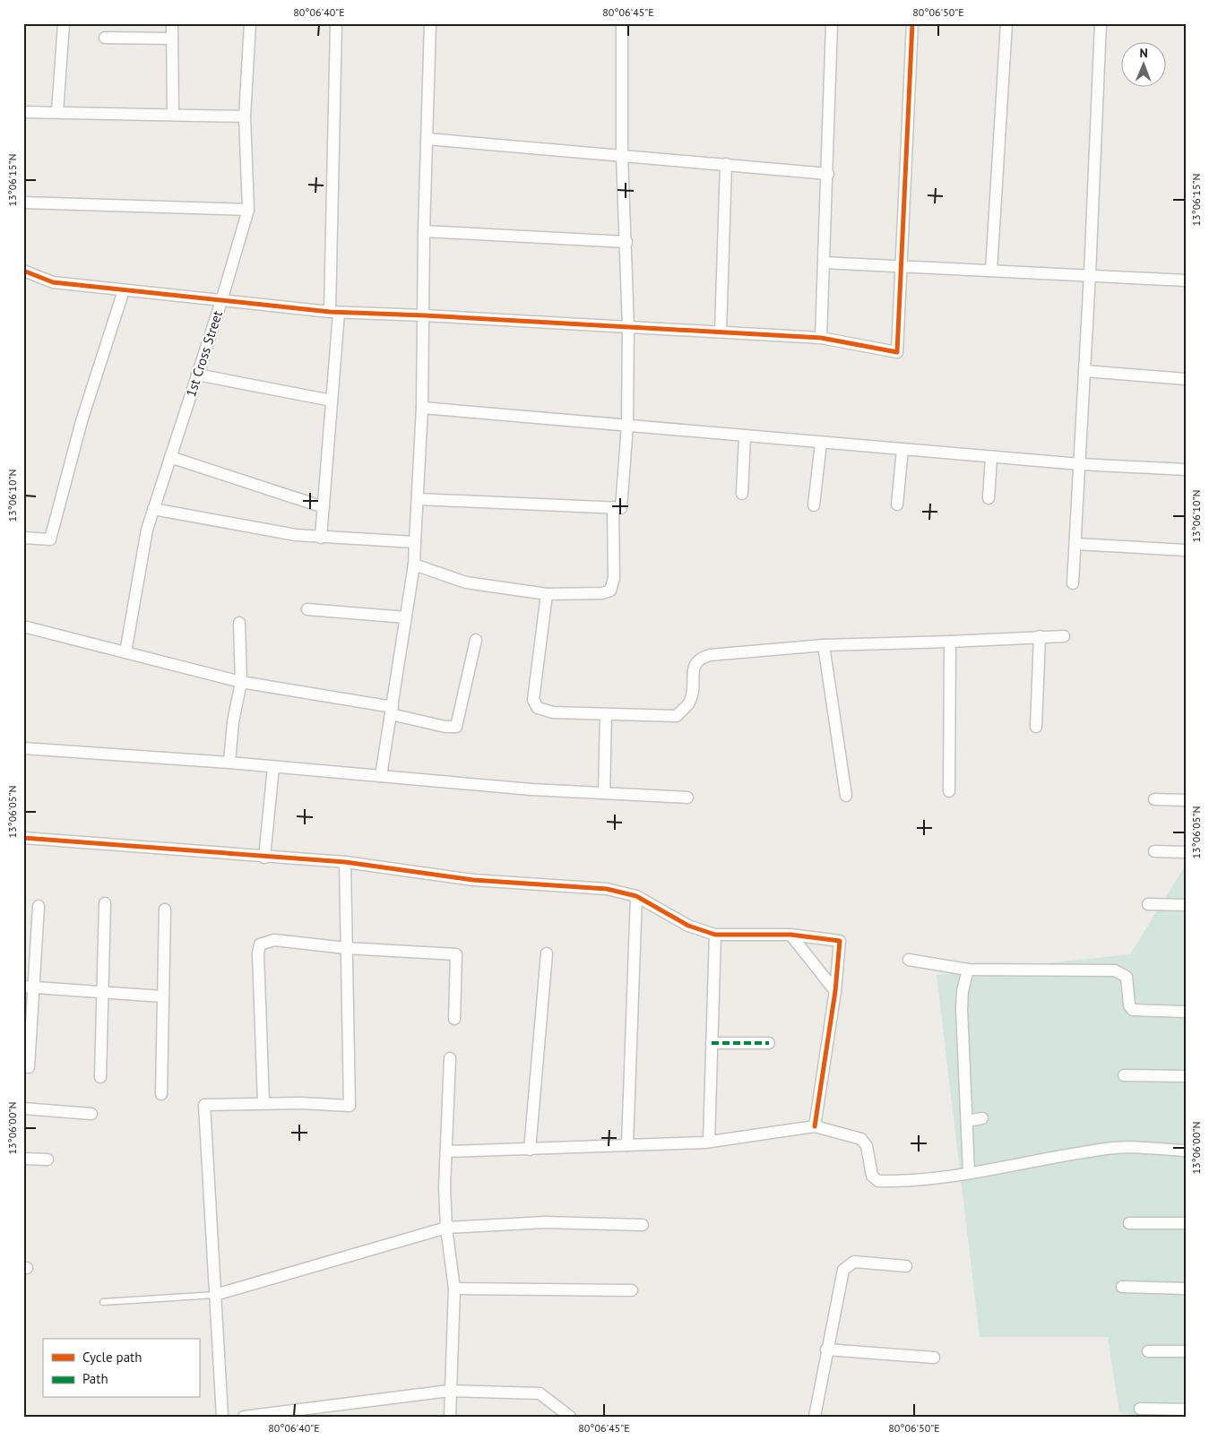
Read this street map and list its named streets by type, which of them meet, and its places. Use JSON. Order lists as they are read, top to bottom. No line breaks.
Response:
{"streets":{"street":["1st Cross Street"]},"legend":["Cycle path","Path"],"north":"top","coordinates":["80°06'40\"E","80°06'45\"E","80°06'50\"E","13°06'15\"N","13°06'10\"N","13°06'05\"N","13°06'00\"N"]}
